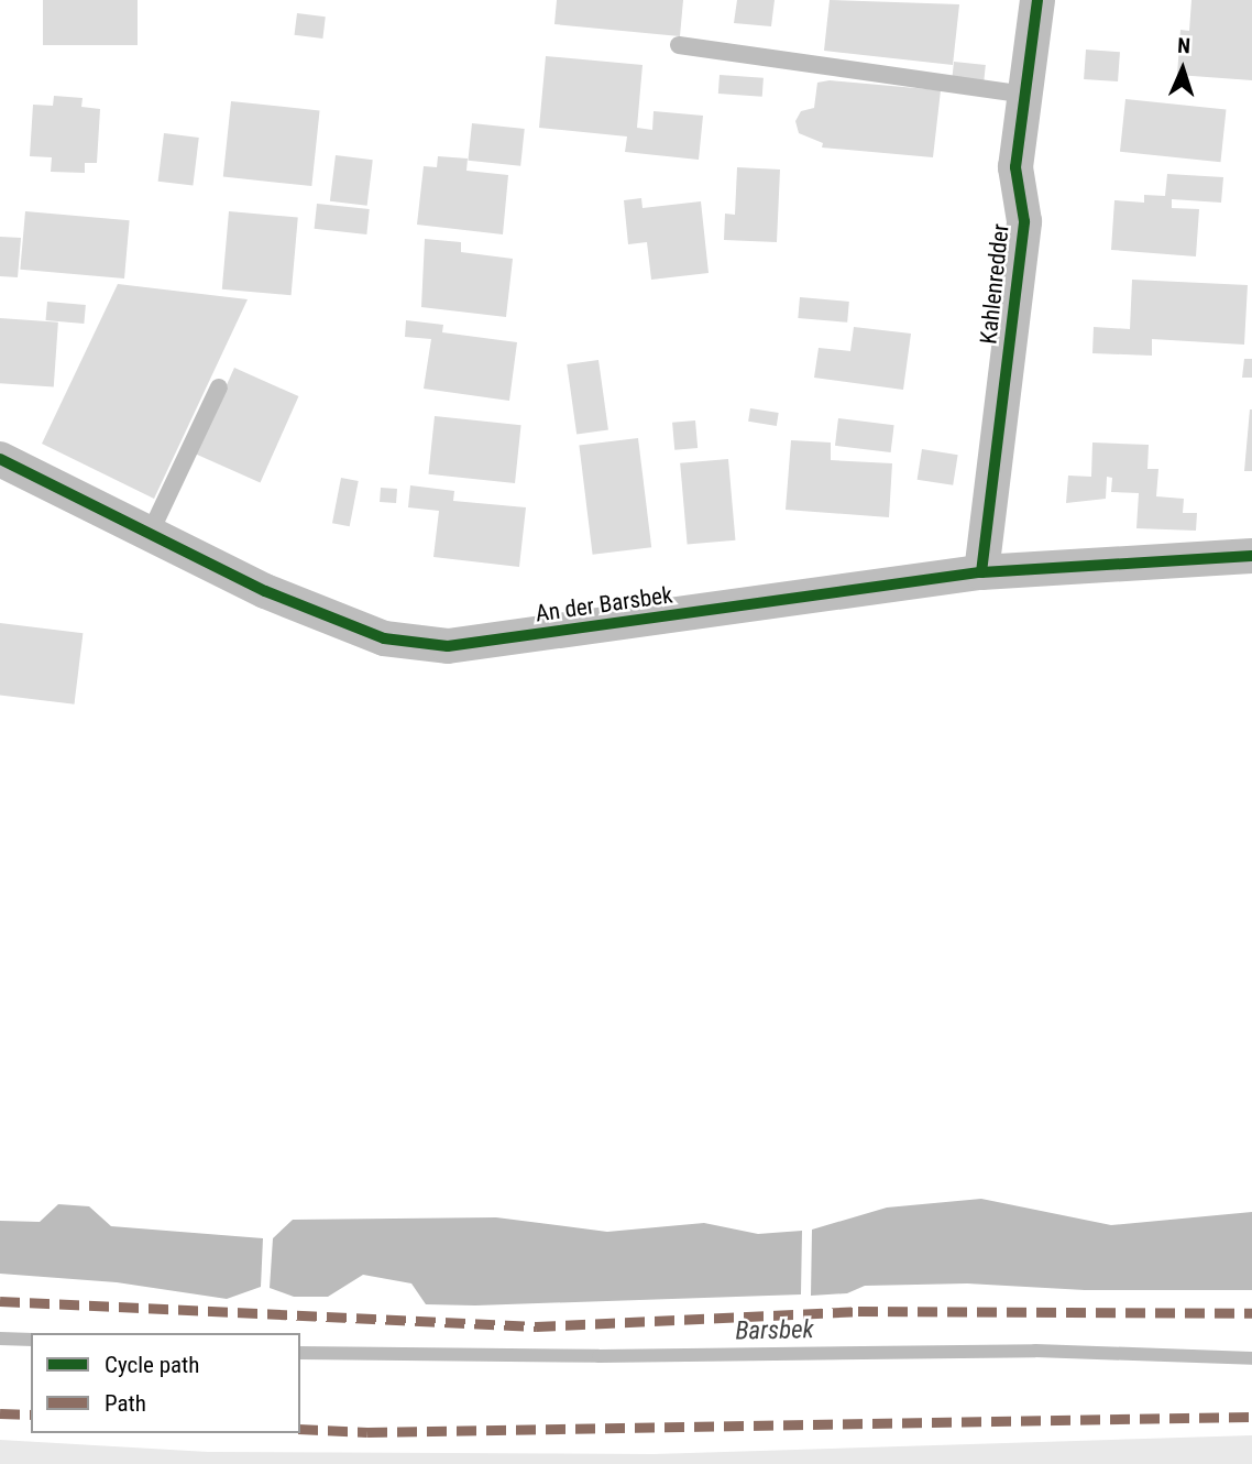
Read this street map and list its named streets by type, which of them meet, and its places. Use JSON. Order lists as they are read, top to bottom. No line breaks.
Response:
{"streets":{"street":["Kahlenredder","An der Barsbek"]},"crossings":[["Kahlenredder","An der Barsbek"]],"water":["Barsbek"],"legend":["Cycle path","Path"],"north":"top"}
